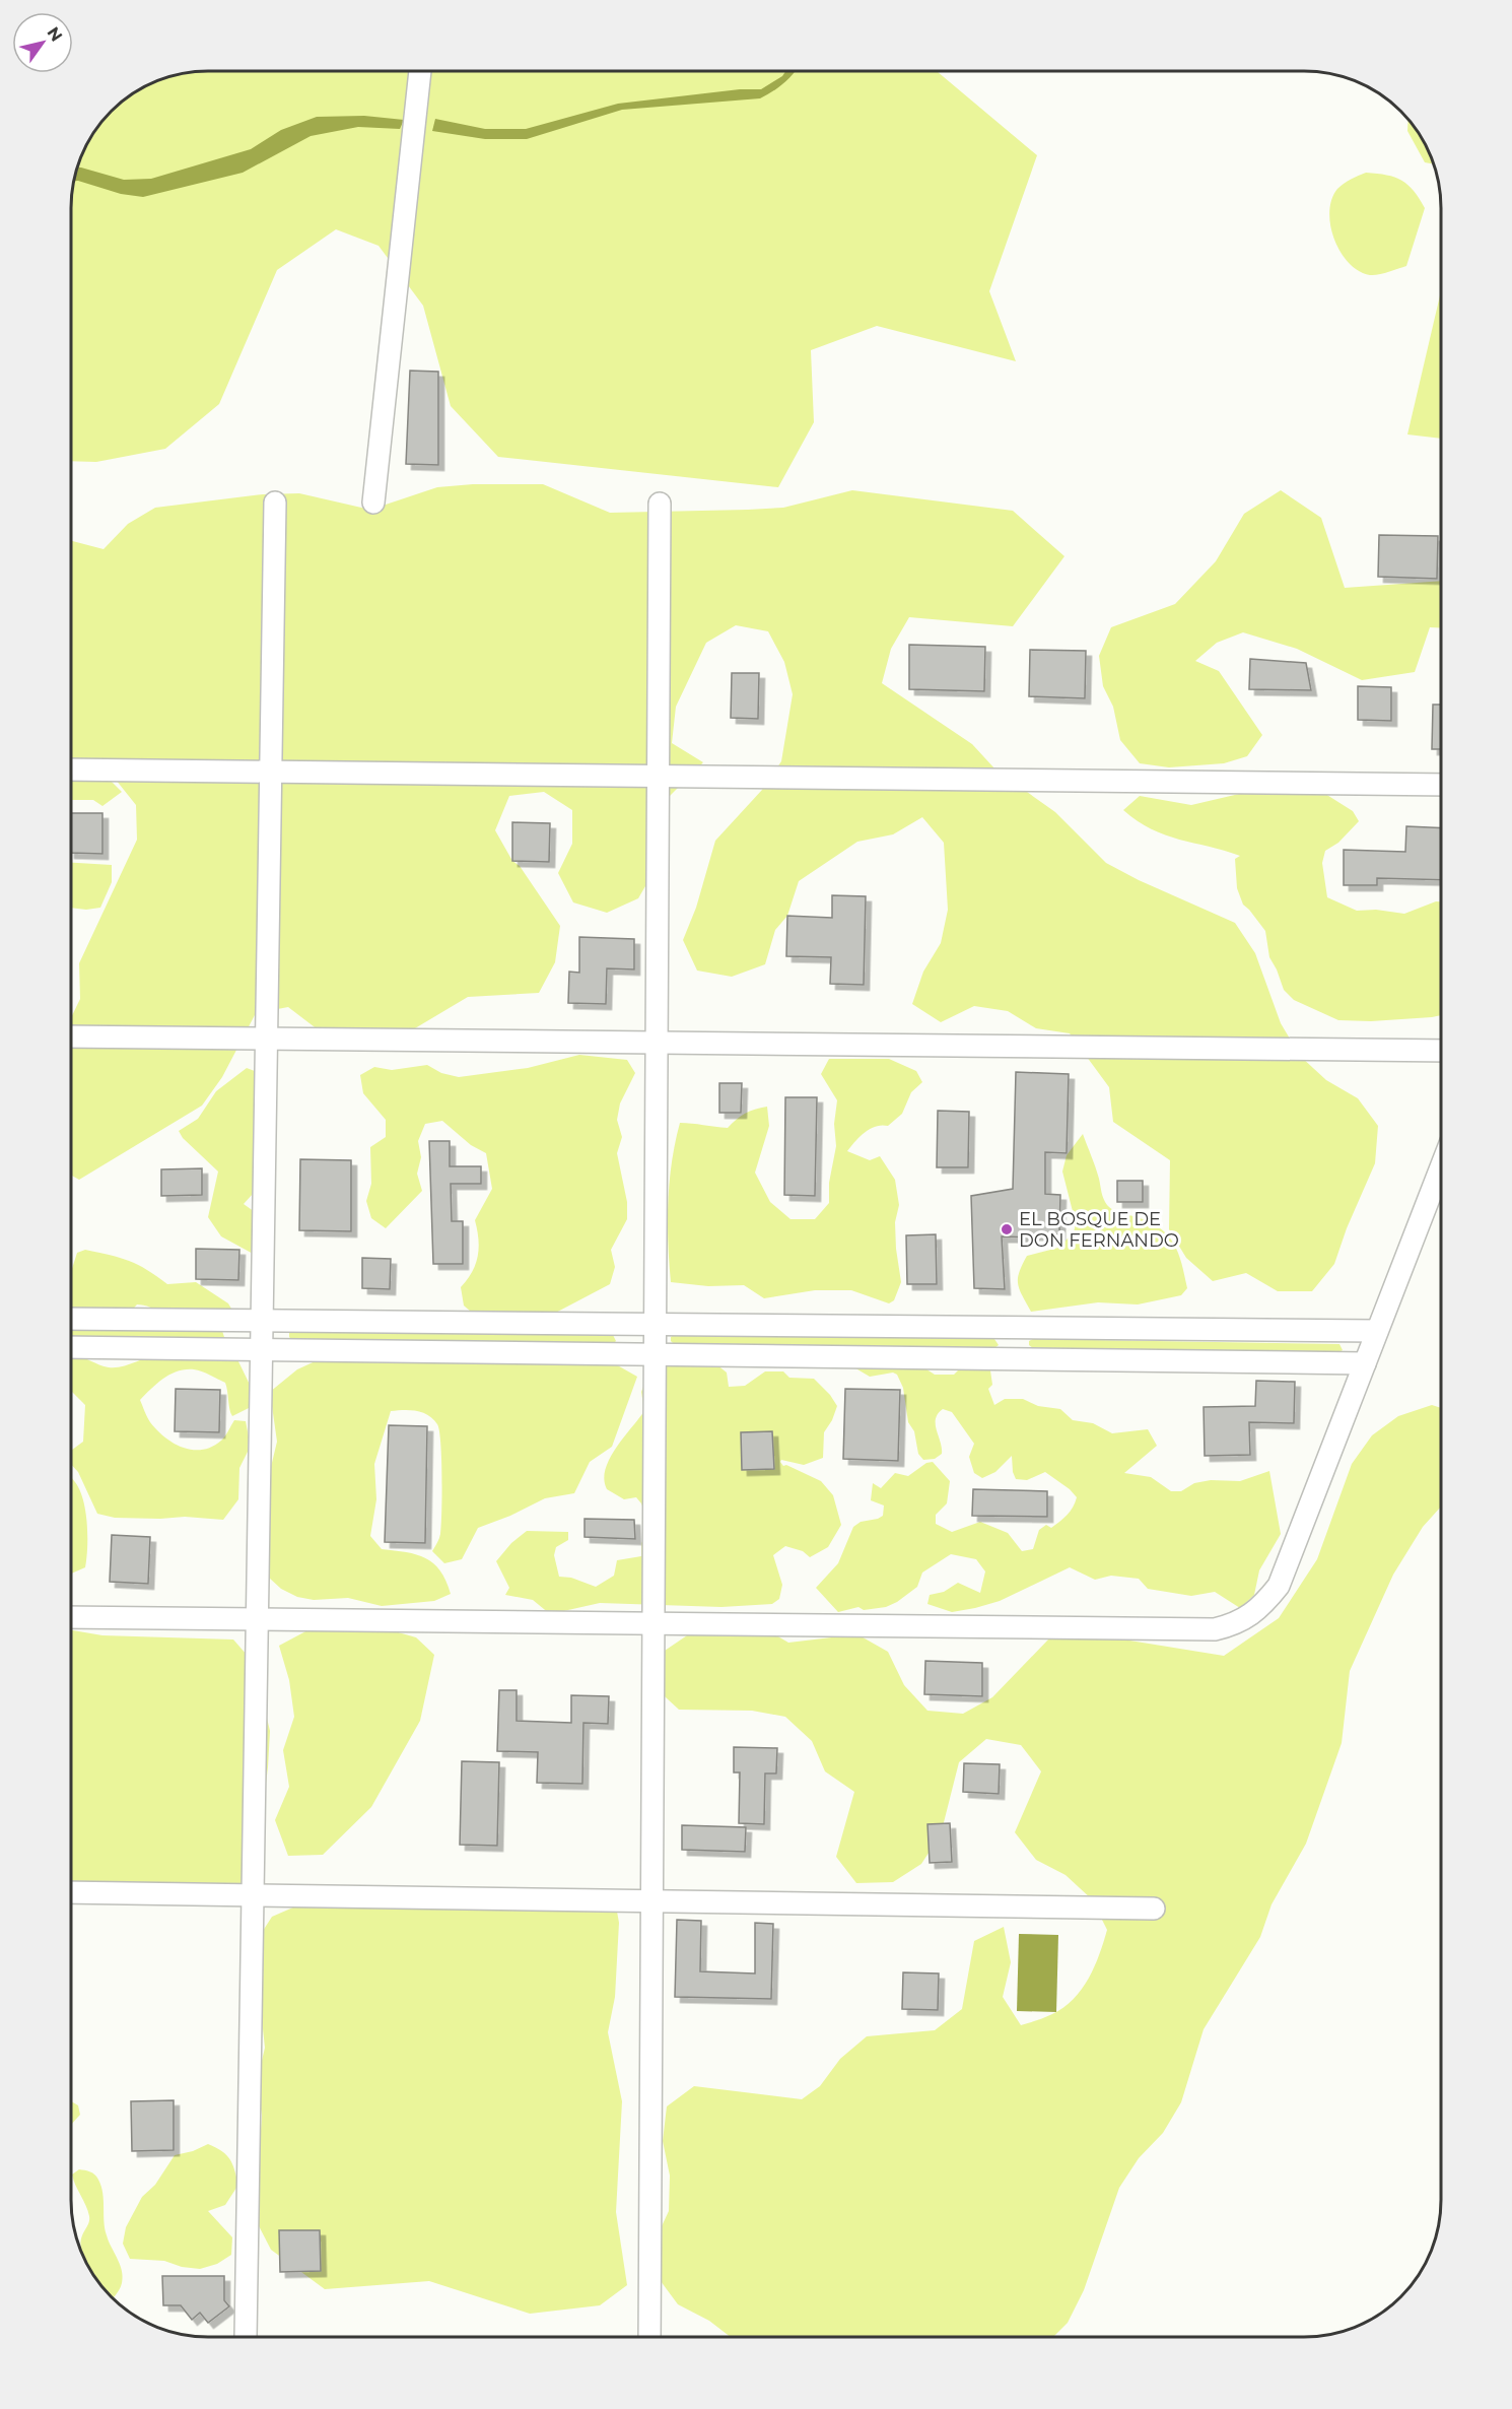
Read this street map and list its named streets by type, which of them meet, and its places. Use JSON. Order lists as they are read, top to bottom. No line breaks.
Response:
{"places":["EL BOSQUE DE DON FERNANDO"],"north":"top right"}
